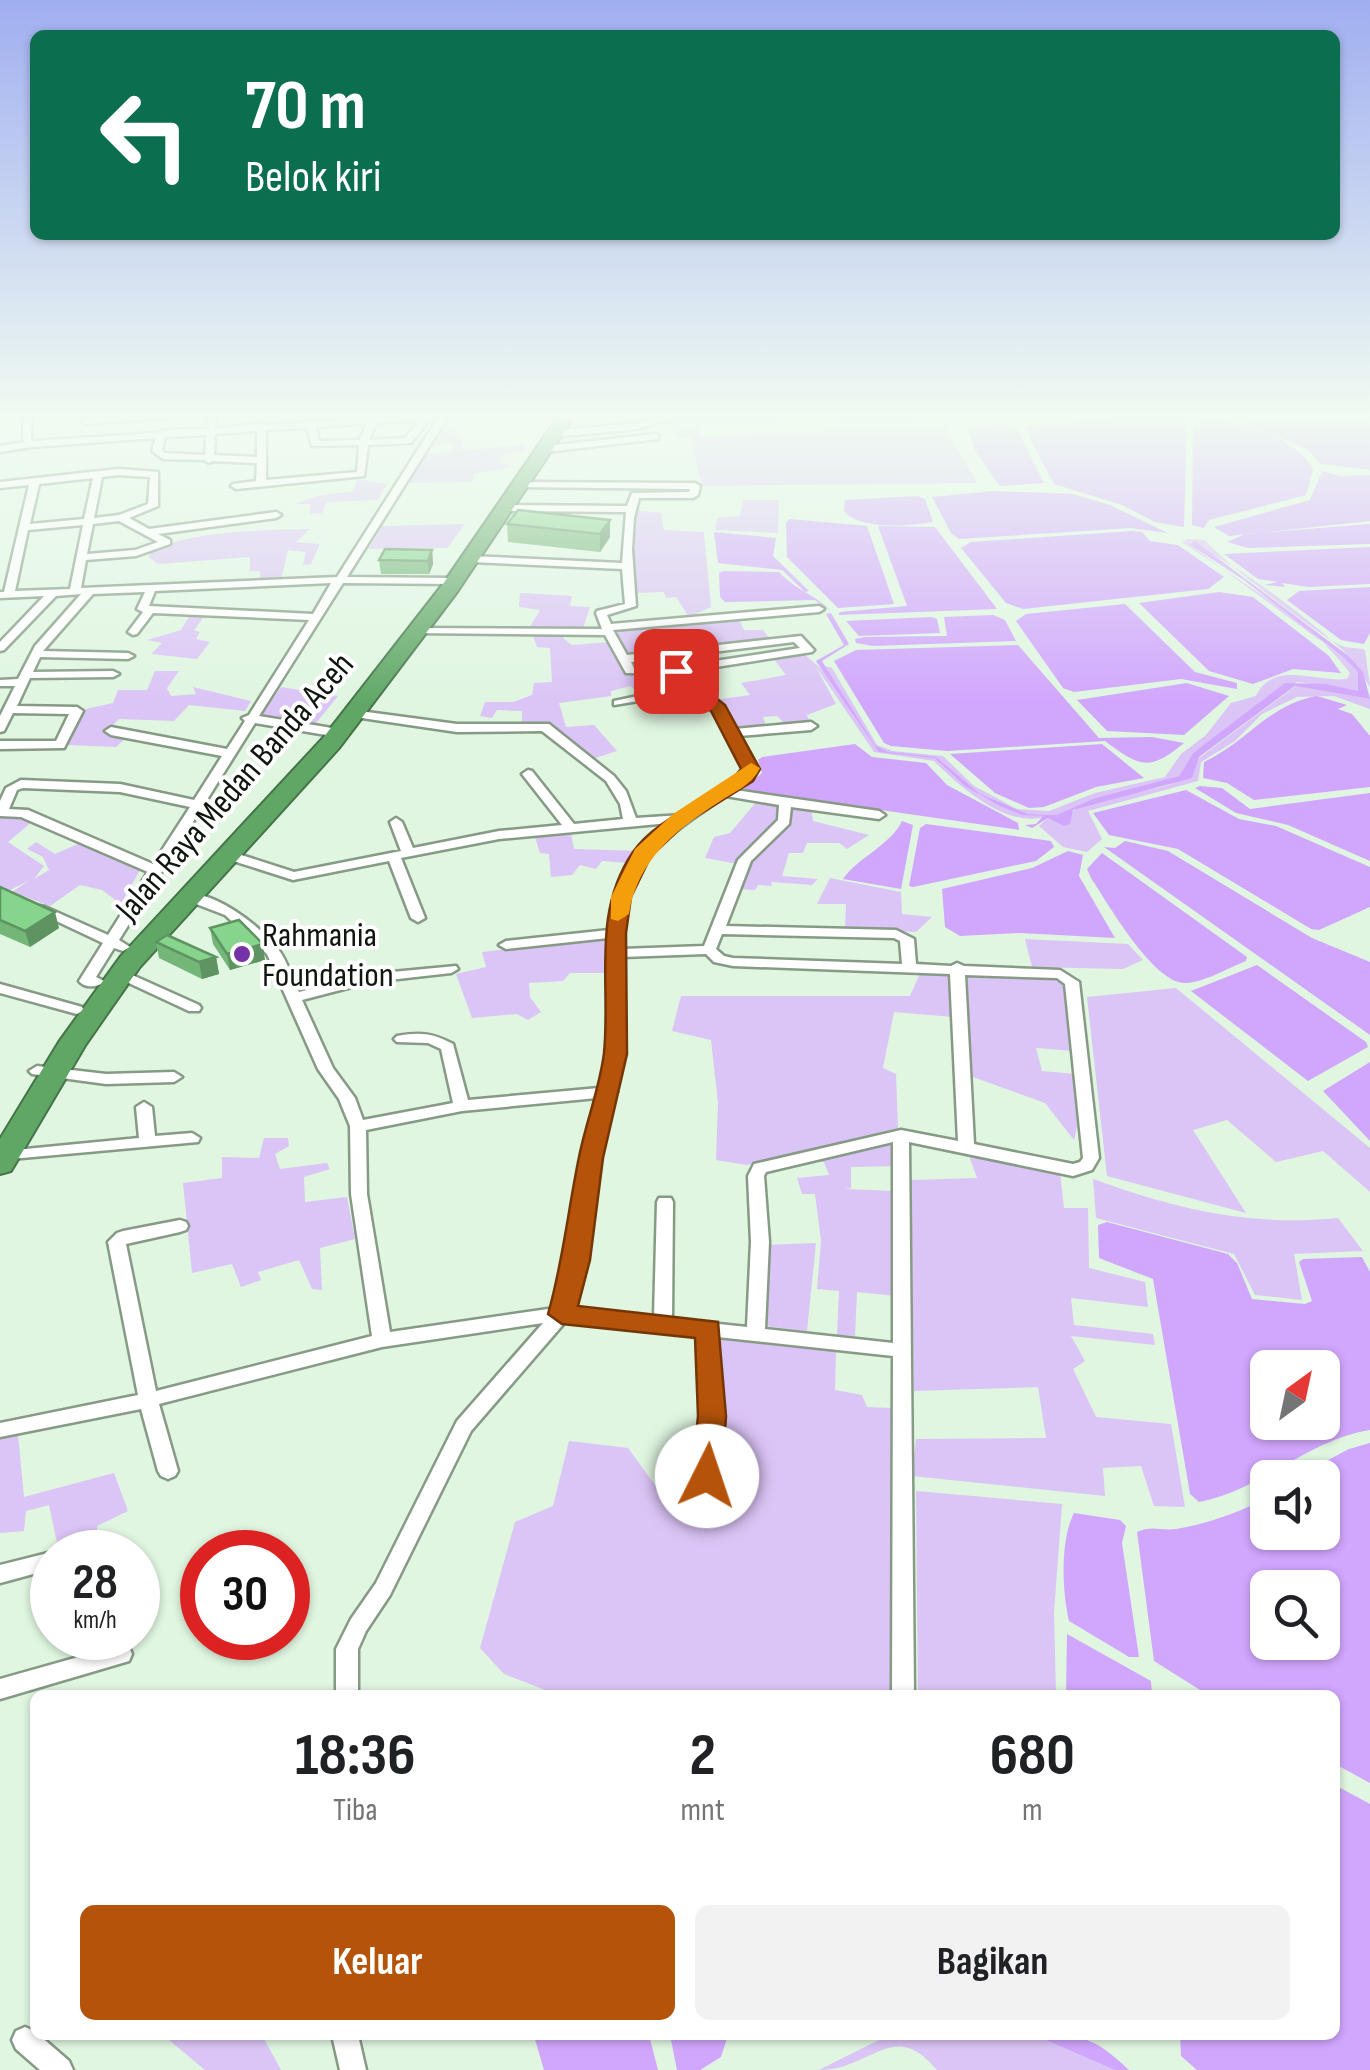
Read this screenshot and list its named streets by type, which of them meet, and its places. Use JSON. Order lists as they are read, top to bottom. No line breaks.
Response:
{"streets":{"highway":["Jalan Raya Medan Banda Aceh"]},"places":["Rahmania Foundation"],"north":"top right","page":{"turn":["70 m","Belok kiri"],"speed":"28 km/h","limit":"30","eta":["18:36","Tiba","2","mnt","680","m"],"buttons":["Keluar","Bagikan"]}}
